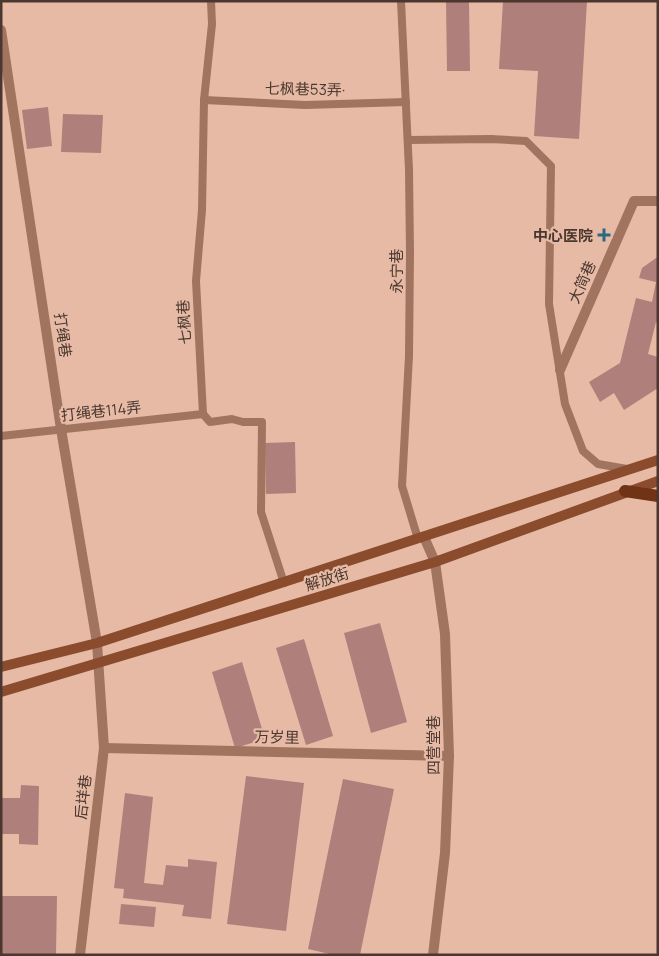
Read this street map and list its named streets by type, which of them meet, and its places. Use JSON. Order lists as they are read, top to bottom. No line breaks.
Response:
{"streets":{"main road":["解放街"],"street":["大简巷","打绳巷","万岁里","四营堂巷","后垟巷"],"lane":["七枫巷53弄·","永宁巷","七枫巷","打绳巷114弄"]},"crossings":[["七枫巷53弄·","永宁巷"],["七枫巷53弄·","七枫巷"],["永宁巷","解放街"],["永宁巷","四营堂巷"],["七枫巷","打绳巷114弄"],["打绳巷","打绳巷114弄"],["打绳巷","解放街"],["打绳巷","后垟巷"],["解放街","四营堂巷"],["解放街","后垟巷"],["万岁里","四营堂巷"],["万岁里","后垟巷"]],"places":{"health":["中心医院"]}}
